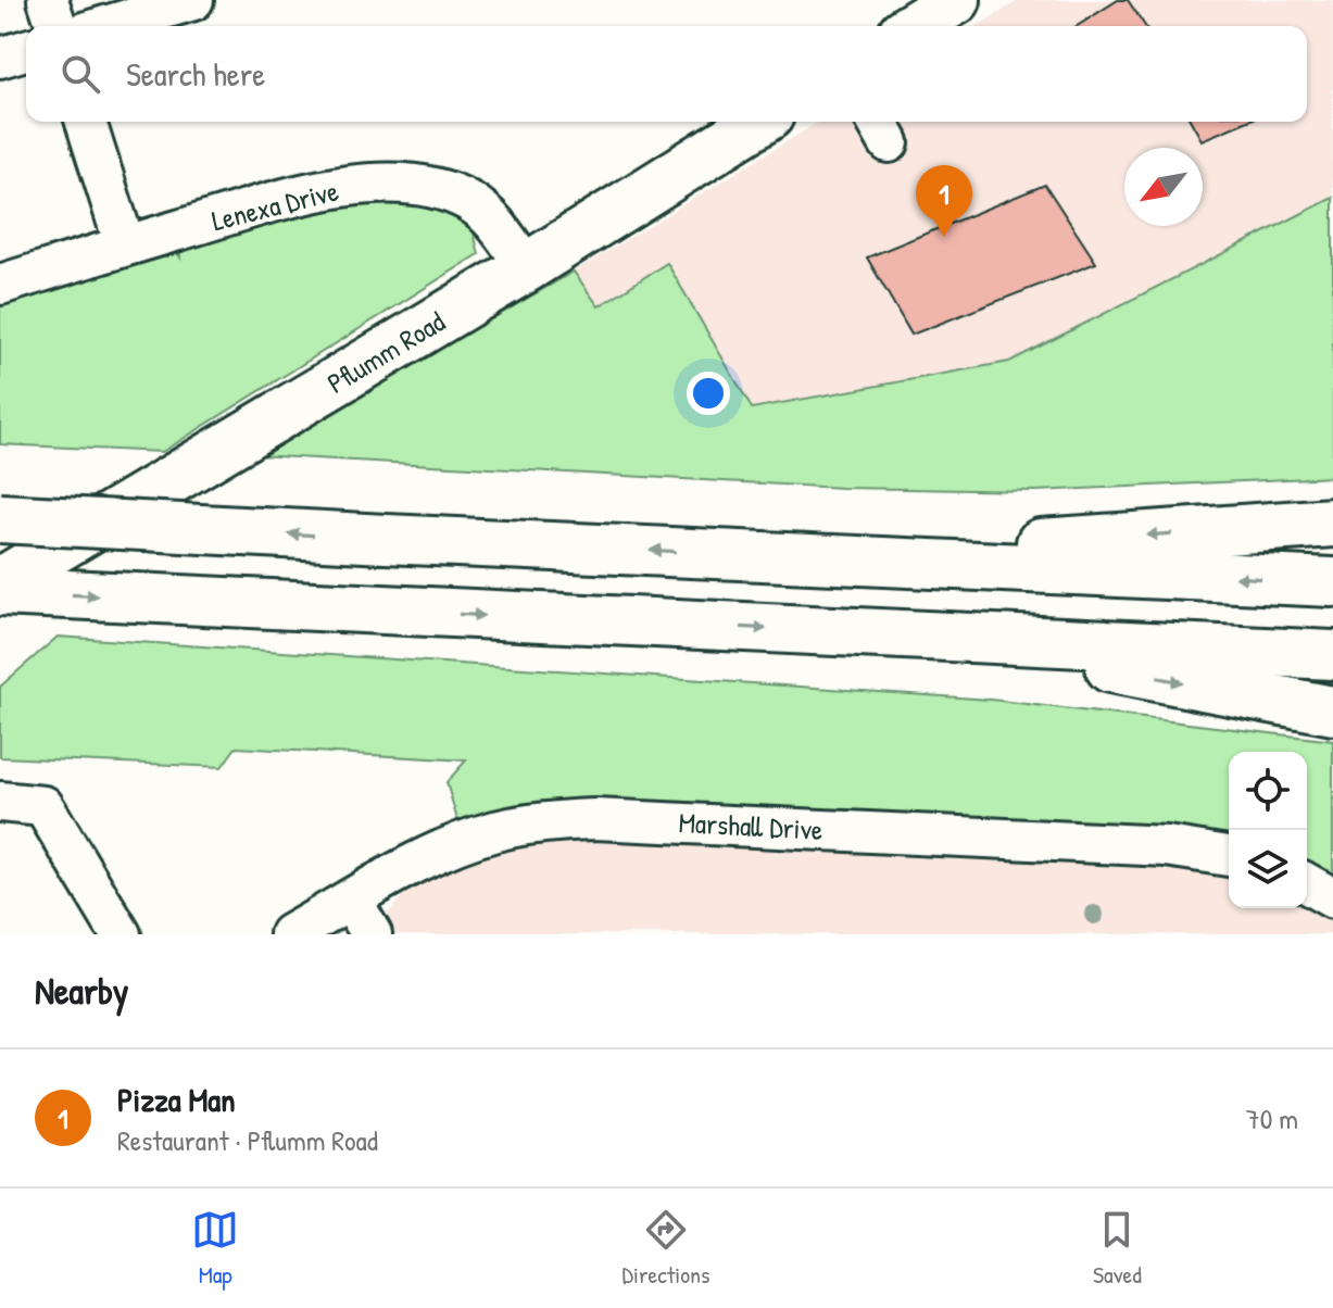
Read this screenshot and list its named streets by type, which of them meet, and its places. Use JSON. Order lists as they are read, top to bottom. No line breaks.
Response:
{"streets":{"main road":["Pflumm Road"],"street":["Lenexa Drive","Marshall Drive"]},"crossings":[["Lenexa Drive","Pflumm Road"]],"north":"bottom left","page":{"search":"Search here","pins":"1","heading":"Nearby","list":[{"mark":"1","name":"Pizza Man","note":"Restaurant · Pflumm Road","value":"70 m"}],"nav":["Map","Directions","Saved"]}}
